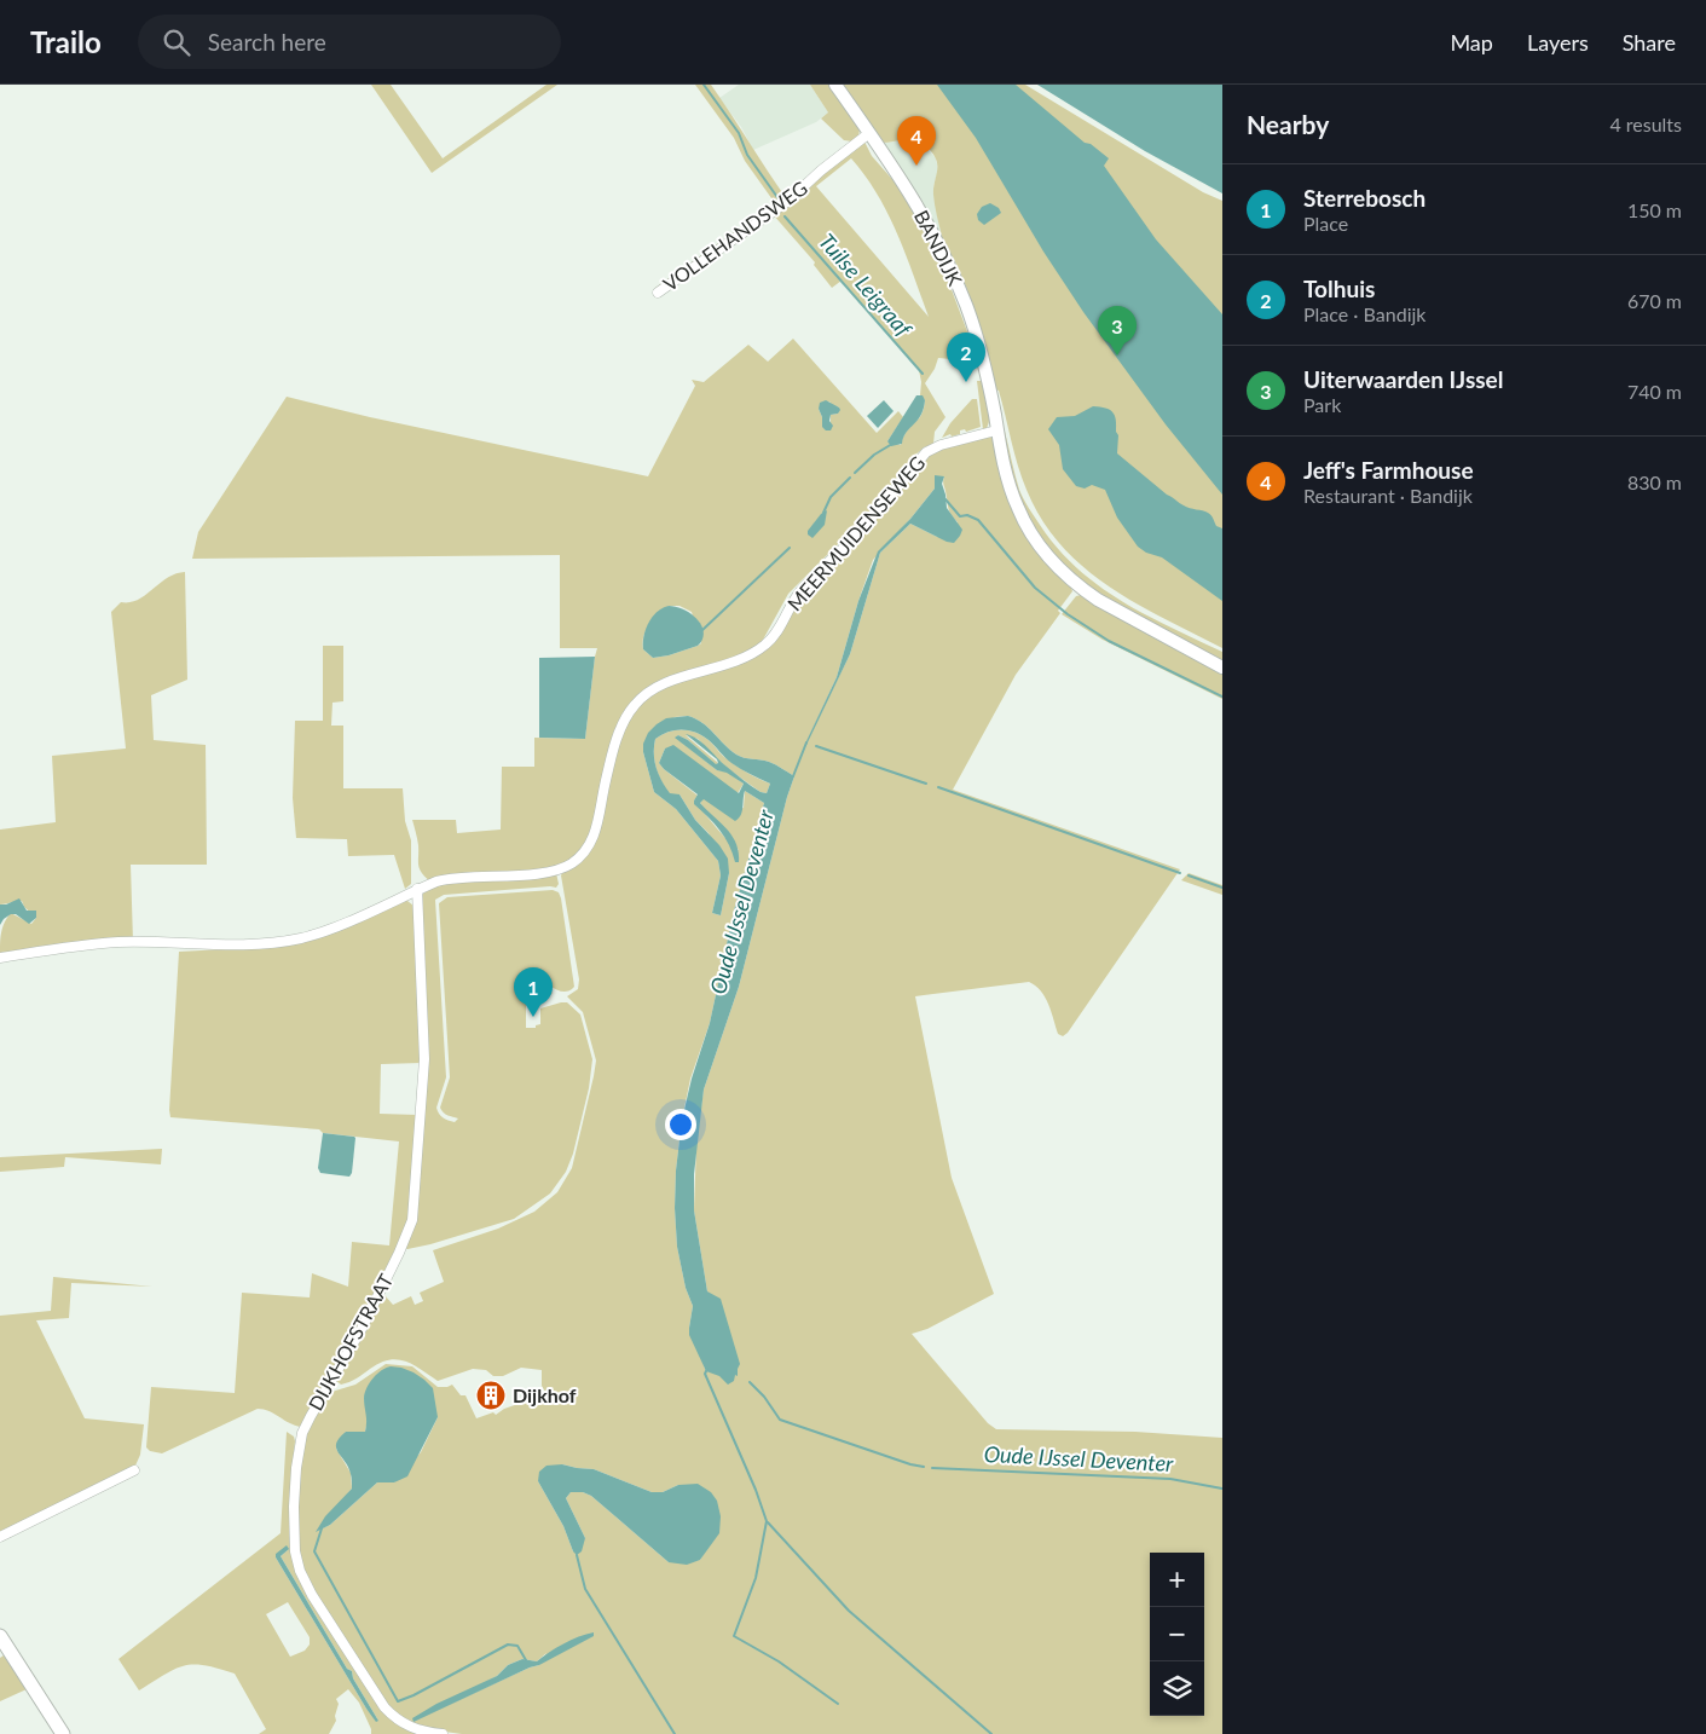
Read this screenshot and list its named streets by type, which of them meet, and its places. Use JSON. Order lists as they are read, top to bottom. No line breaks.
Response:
{"streets":{"street":["VOLLEHANDSWEG","BANDIJK","MEERMUIDENSEWEG","DIJKHOFSTRAAT"]},"crossings":[["VOLLEHANDSWEG","BANDIJK"],["BANDIJK","MEERMUIDENSEWEG"],["MEERMUIDENSEWEG","DIJKHOFSTRAAT"]],"water":["Tuilse Leigraaf","Oude IJssel Deventer"],"places":{"building":["Dijkhof"]},"page":{"header":"Trailo","search":"Search here","nav":["Map","Layers","Share"],"heading":["Nearby","4 results"],"pins":["4","3","2","1"],"list":[{"mark":"1","name":"Sterrebosch","note":"Place","value":"150 m"},{"mark":"2","name":"Tolhuis","note":"Place · Bandijk","value":"670 m"},{"mark":"3","name":"Uiterwaarden IJssel","note":"Park","value":"740 m"},{"mark":"4","name":"Jeff's Farmhouse","note":"Restaurant · Bandijk","value":"830 m"}],"map_buttons":["+","−"]}}
